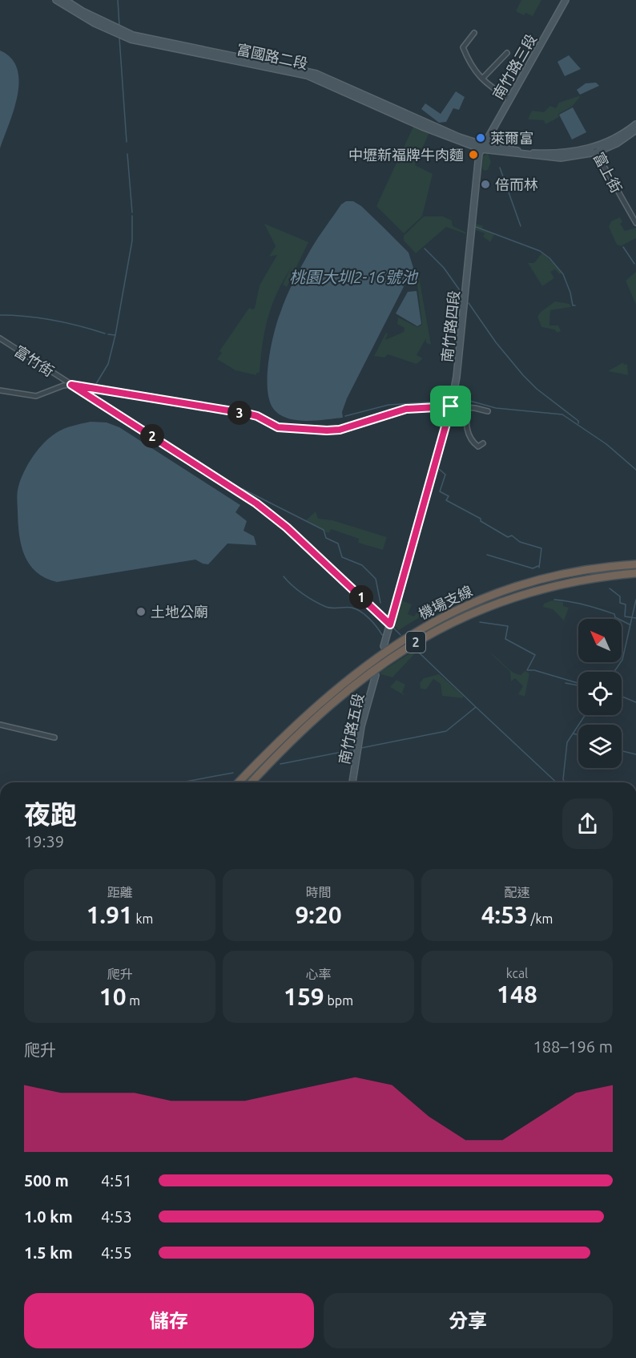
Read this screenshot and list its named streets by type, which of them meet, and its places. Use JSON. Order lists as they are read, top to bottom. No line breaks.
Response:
{"streets":{"highway":["機場支線","2"],"street":["富國路二段","南竹路三段","富上街","南竹路四段","富竹街","南竹路五段"]},"crossings":[["富國路二段","南竹路三段"],["富國路二段","南竹路四段"],["南竹路三段","南竹路四段"],["南竹路四段","富竹街"]],"water":["桃園大圳2-16號池"],"places":["萊爾富","中壢新福牌牛肉麵","倍而林","土地公廟"],"north":"top left","page":{"pins":["3","2","1"],"heading":["夜跑","19:39"],"stats":[["距離","1.91 km"],["時間","9:20"],["配速","4:53 /km"],["爬升","10 m"],["心率","159 bpm"],["kcal","148"]],"chart":["爬升","188–196 m"],"list":[{"name":"500 m","note":"4:51"},{"name":"1.0 km","note":"4:53"},{"name":"1.5 km","note":"4:55"}],"buttons":["儲存","分享"]}}
